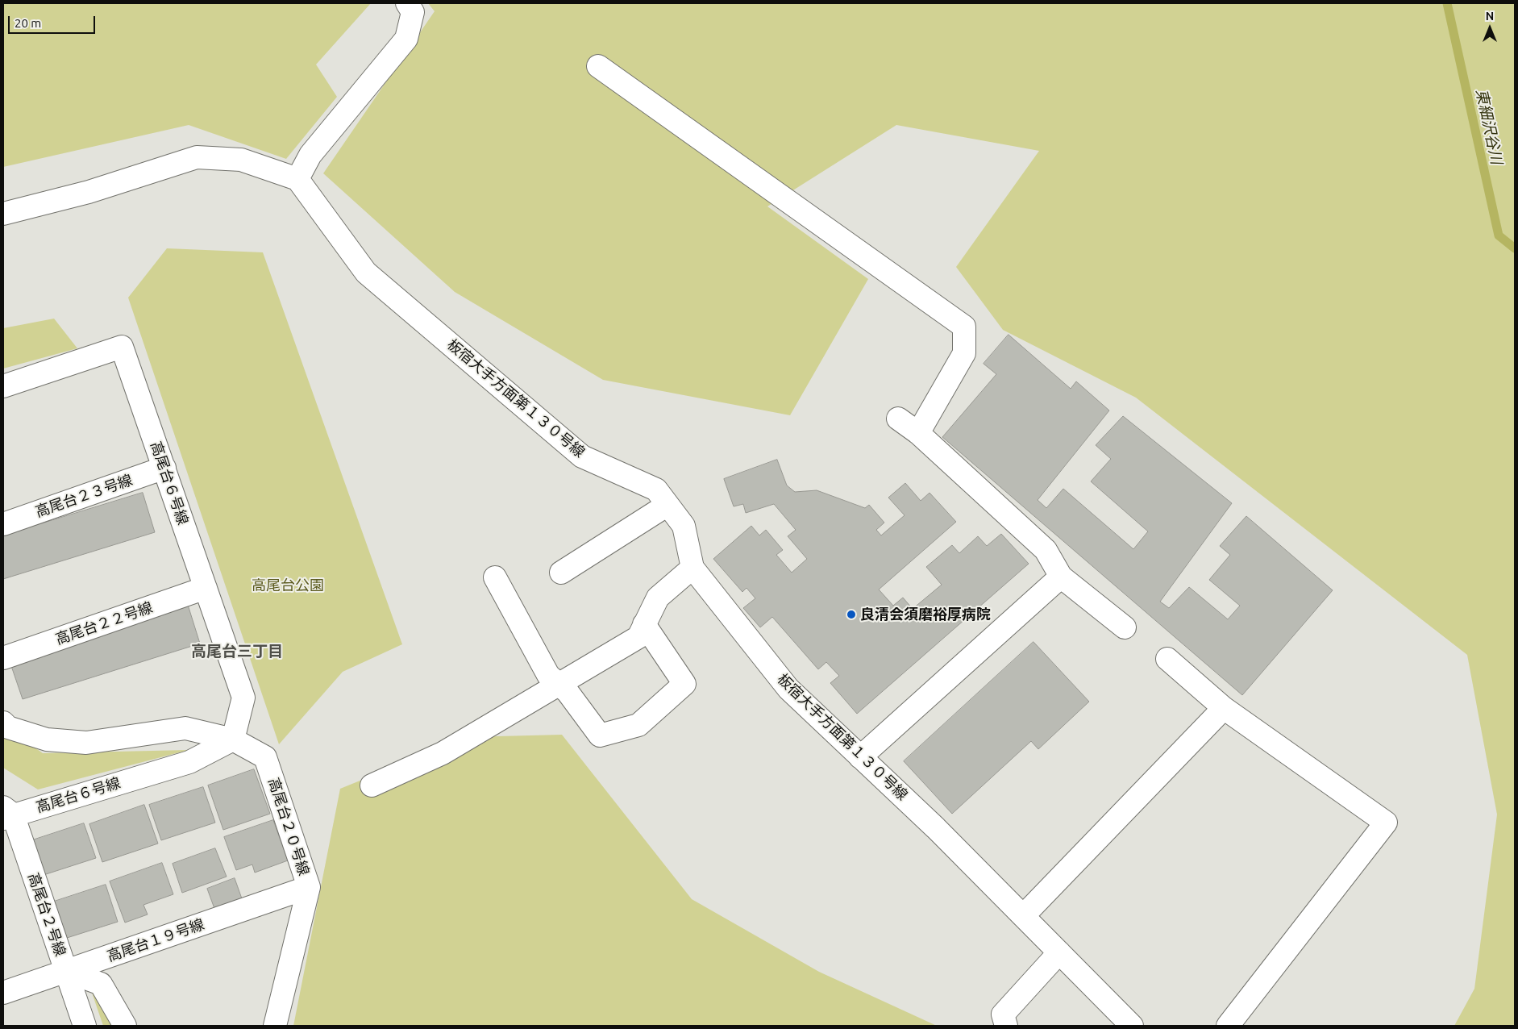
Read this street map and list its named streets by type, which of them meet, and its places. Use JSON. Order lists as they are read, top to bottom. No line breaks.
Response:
{"streets":{"street":["板宿大手方面第１３０号線","高尾台６号線","高尾台２３号線","高尾台２２号線","高尾台２０号線","高尾台２号線","高尾台１９号線"]},"crossings":[["高尾台６号線","高尾台２３号線"],["高尾台６号線","高尾台２２号線"],["高尾台６号線","高尾台２０号線"],["高尾台６号線","高尾台２号線"],["高尾台２０号線","高尾台１９号線"],["高尾台２号線","高尾台１９号線"]],"districts":["高尾台三丁目"],"water":["東細沢谷川"],"parks":["高尾台公園"],"places":["良清会須磨裕厚病院"],"scale_bar":"20 m","north":"top"}
